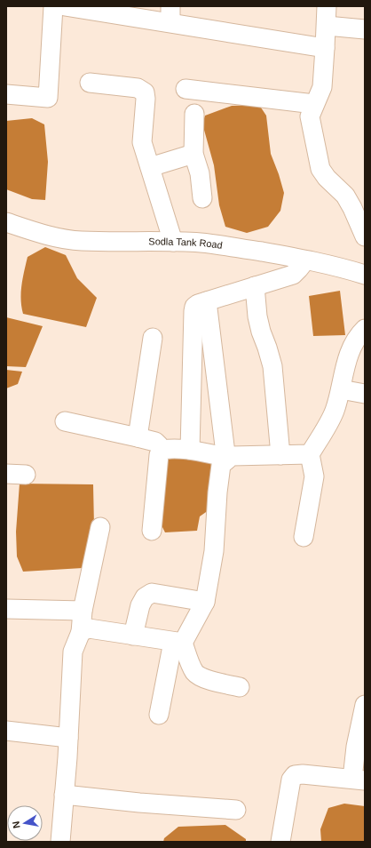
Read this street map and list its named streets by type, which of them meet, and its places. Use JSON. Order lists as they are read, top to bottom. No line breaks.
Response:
{"streets":{"street":["Sodla Tank Road"]},"north":"left"}
